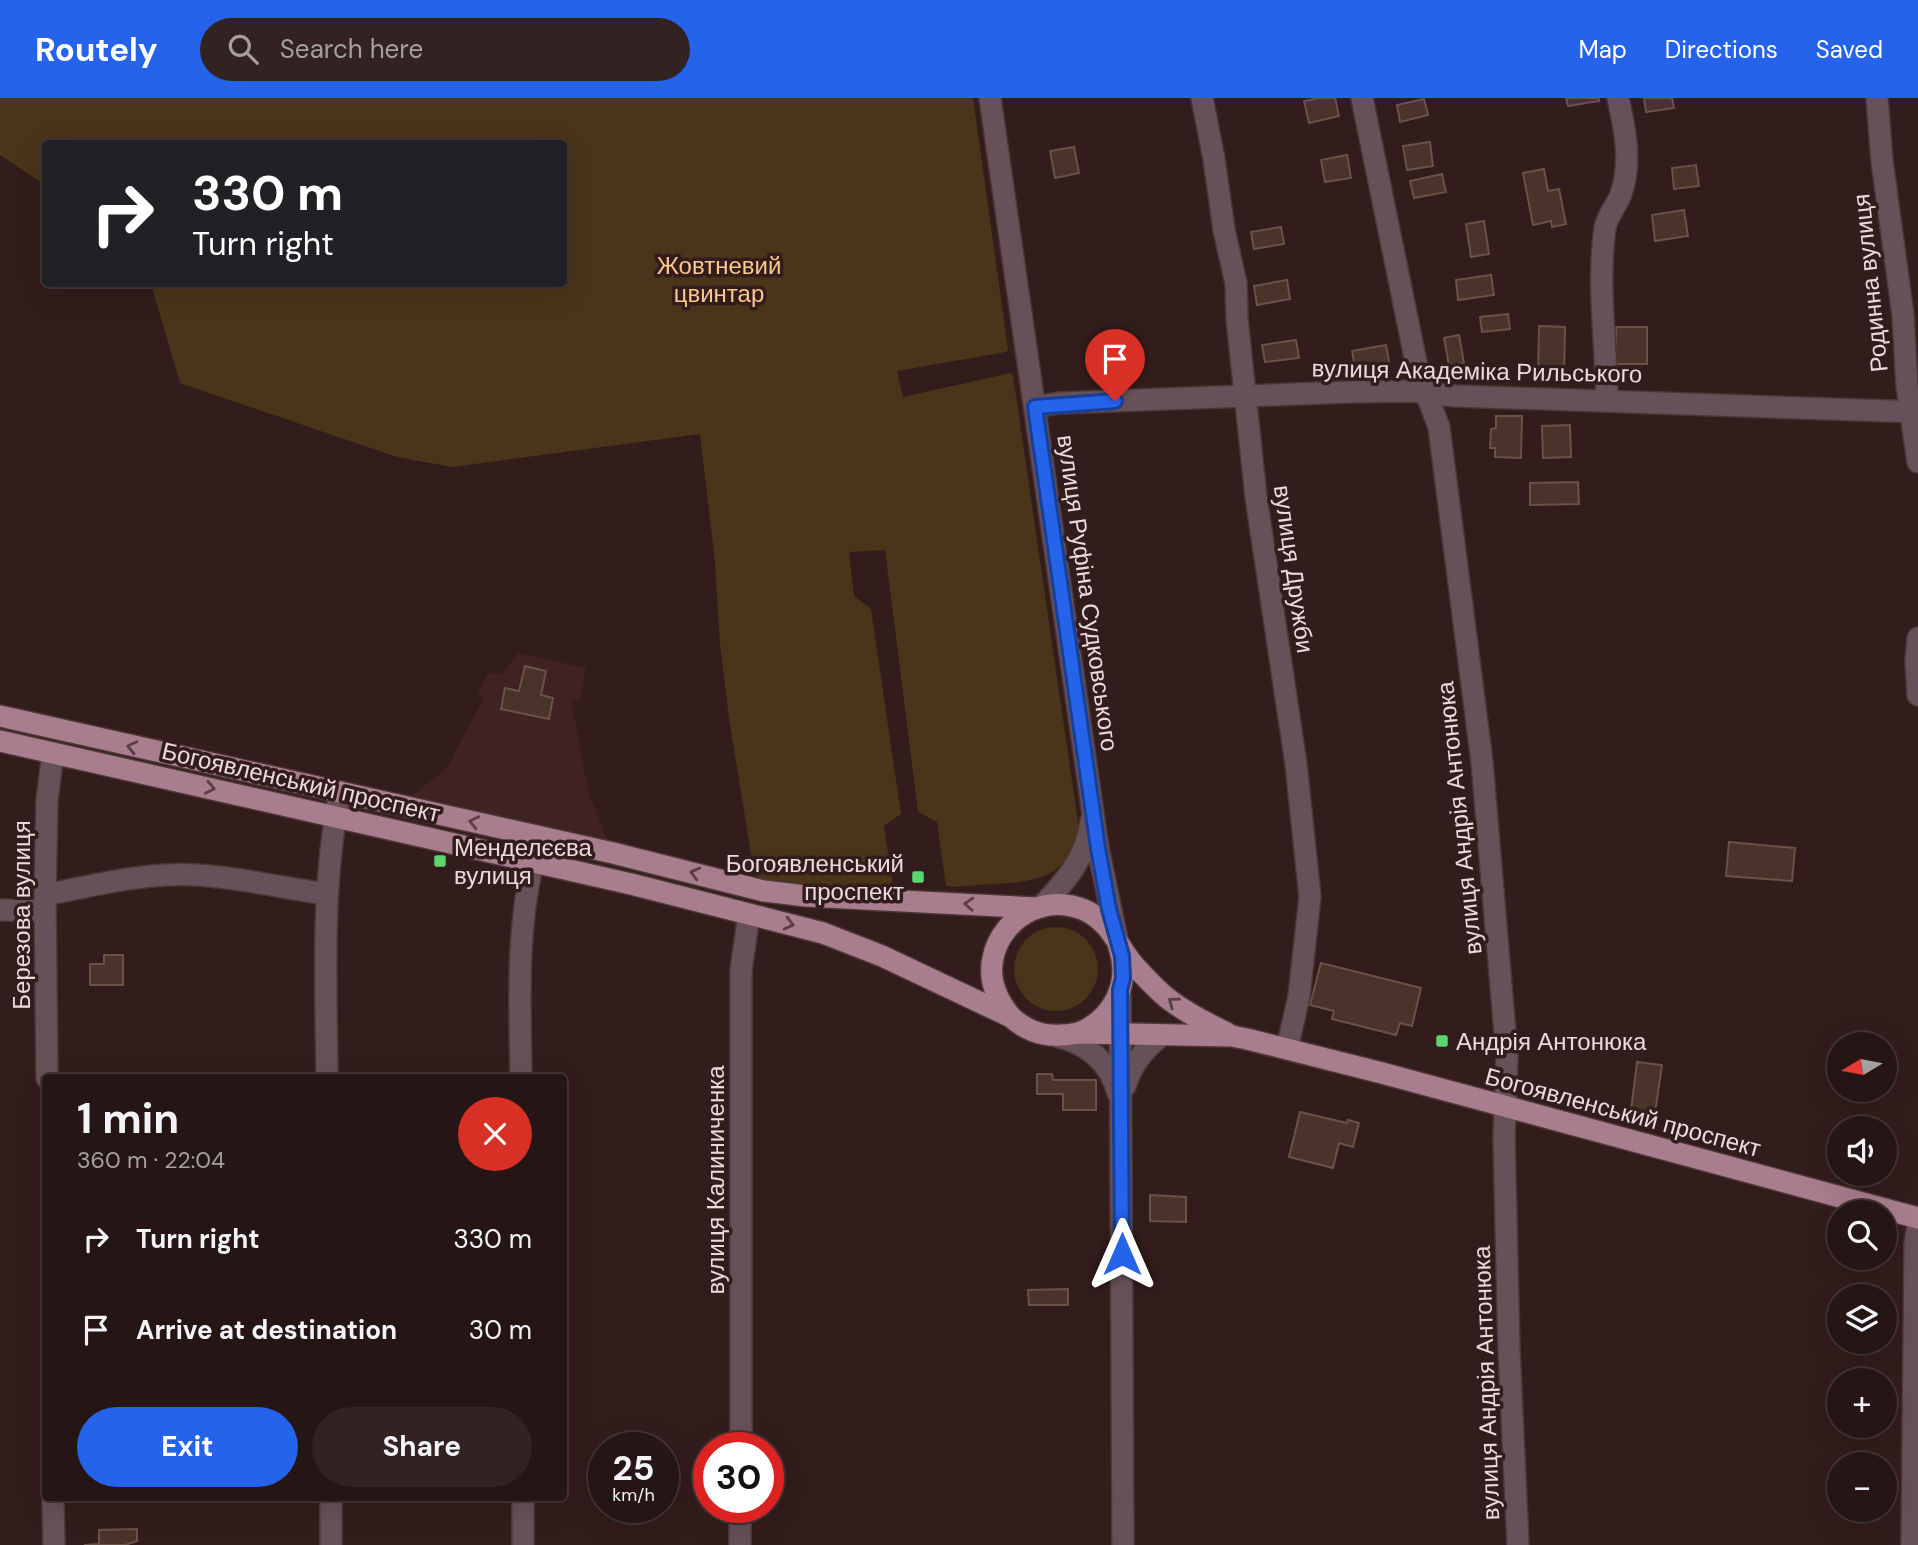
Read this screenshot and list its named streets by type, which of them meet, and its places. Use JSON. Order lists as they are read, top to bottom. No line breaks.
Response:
{"streets":{"main road":["вулиця Руфіна Судковського","Богоявленський проспект"],"street":["Родинна вулиця","вулиця Академіка Рильського","вулиця Дружби","вулиця Андрія Антонюка","Березова вулиця","вулиця Калиниченка"]},"crossings":[["Родинна вулиця","вулиця Академіка Рильського"],["вулиця Академіка Рильського","вулиця Дружби"],["вулиця Академіка Рильського","вулиця Руфіна Судковського"],["вулиця Академіка Рильського","вулиця Андрія Антонюка"],["вулиця Дружби","Богоявленський проспект"],["вулиця Руфіна Судковського","Богоявленський проспект"],["Богоявленський проспект","вулиця Андрія Антонюка"],["Богоявленський проспект","Березова вулиця"],["Богоявленський проспект","вулиця Калиниченка"]],"parks":["Жовтневий цвинтар"],"places":{"transit":["Менделєєва вулиця","Богоявленський проспект","Андрія Антонюка"]},"north":"left","page":{"header":"Routely","search":"Search here","nav":["Map","Directions","Saved"],"turn":["330 m","Turn right"],"map_buttons":["+","−"],"heading":["1 min","360 m · 22:04"],"list":[{"name":"Turn right","value":"330 m"},{"name":"Arrive at destination","value":"30 m"}],"buttons":["Exit","Share"],"speed":"25 km/h","limit":"30"}}
